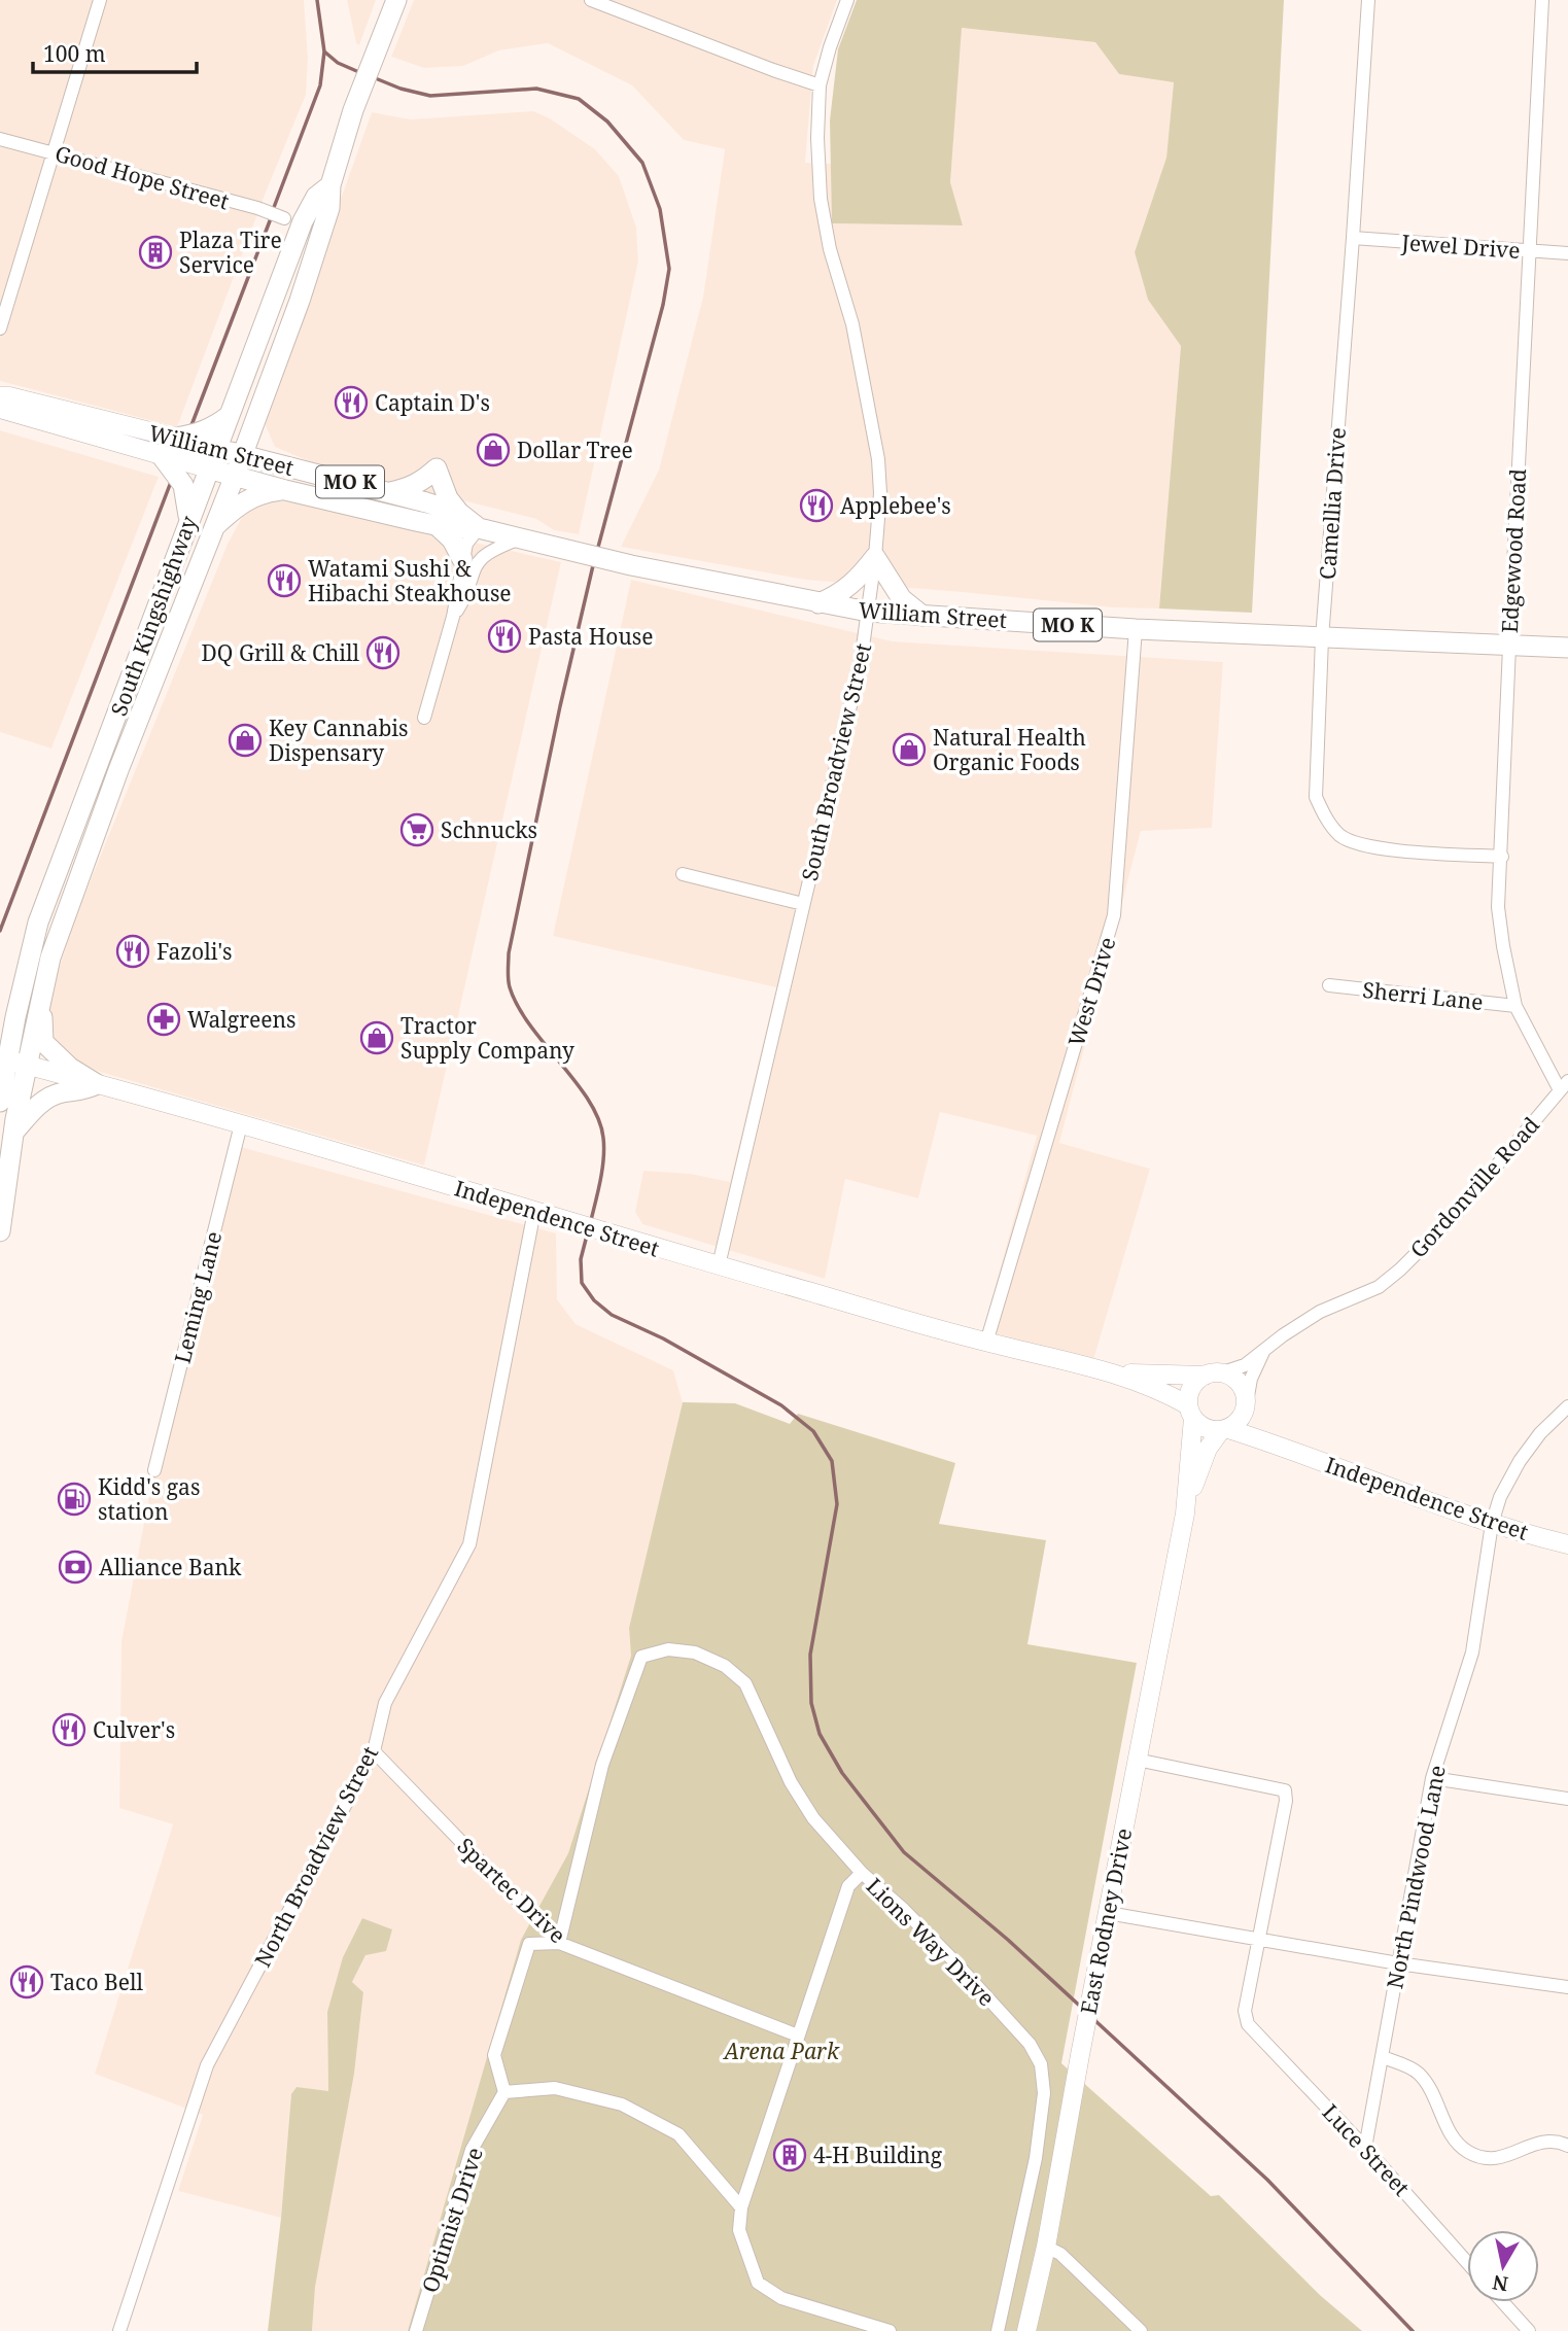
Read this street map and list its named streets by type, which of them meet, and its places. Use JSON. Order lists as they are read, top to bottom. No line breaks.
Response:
{"streets":{"main road":["William Street","MO K","South Kingshighway"],"street":["Good Hope Street","Jewel Drive","Camellia Drive","Edgewood Road","South Broadview Street","West Drive","Sherri Lane","Gordonville Road","Independence Street","Leming Lane","North Broadview Street","North Pindwood Lane","Spartec Drive","East Rodney Drive","Lions Way Drive","Luce Street","Optimist Drive"]},"crossings":[["Good Hope Street","South Kingshighway"],["Jewel Drive","Camellia Drive"],["Jewel Drive","Edgewood Road"],["William Street","Camellia Drive"],["William Street","Edgewood Road"],["William Street","South Kingshighway"],["William Street","South Broadview Street"],["William Street","West Drive"],["Camellia Drive","Edgewood Road"],["Edgewood Road","Sherri Lane"],["Edgewood Road","Gordonville Road"],["South Kingshighway","Independence Street"],["South Broadview Street","Independence Street"],["West Drive","Independence Street"],["Gordonville Road","Independence Street"],["Gordonville Road","East Rodney Drive"],["Independence Street","Leming Lane"],["Independence Street","North Broadview Street"],["Independence Street","North Pindwood Lane"],["Independence Street","East Rodney Drive"],["North Broadview Street","Spartec Drive"],["North Pindwood Lane","Luce Street"],["Spartec Drive","Lions Way Drive"]],"parks":["Arena Park"],"places":{"building":["Plaza Tire Service","4-H Building"],"restaurant":["Captain D's","Applebee's","Watami Sushi & Hibachi Steakhouse","Pasta House","DQ Grill & Chill","Fazoli's","Culver's","Taco Bell"],"shop":["Dollar Tree","Key Cannabis Dispensary","Natural Health Organic Foods","Tractor Supply Company"],"supermarket":["Schnucks"],"pharmacy":["Walgreens"],"fuel station":["Kidd's gas station"],"bank":["Alliance Bank"]},"scale_bar":"100 m","north":"bottom"}
